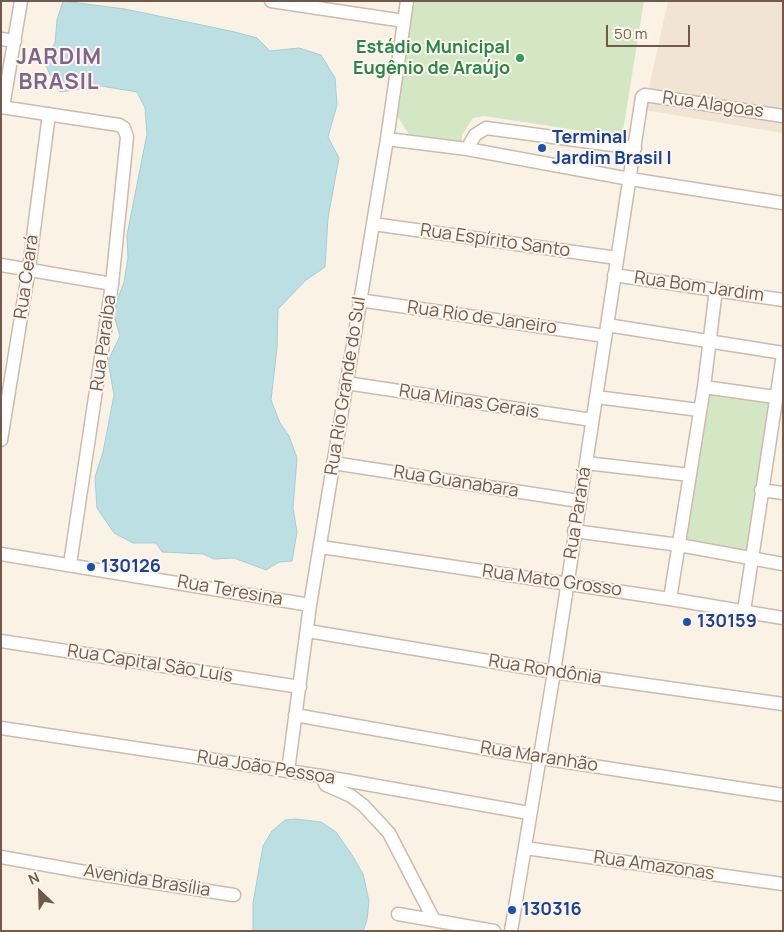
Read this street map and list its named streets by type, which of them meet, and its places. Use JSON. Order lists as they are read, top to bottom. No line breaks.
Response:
{"streets":{"street":["Rua Alagoas","Rua Espírito Santo","Rua Ceará","Rua Bom Jardim","Rua Rio de Janeiro","Rua Paraíba","Rua Rio Grande do Sul","Rua Minas Gerais","Rua Guanabara","Rua Paraná","Rua Mato Grosso","Rua Teresina","Rua Capital São Luís","Rua Rondônia","Rua Maranhão","Rua João Pessoa","Rua Amazonas","Avenida Brasília"]},"crossings":[["Rua Alagoas","Rua Paraná"],["Rua Espírito Santo","Rua Rio Grande do Sul"],["Rua Espírito Santo","Rua Paraná"],["Rua Ceará","Rua Paraíba"],["Rua Bom Jardim","Rua Paraná"],["Rua Rio de Janeiro","Rua Rio Grande do Sul"],["Rua Rio de Janeiro","Rua Paraná"],["Rua Paraíba","Rua Teresina"],["Rua Rio Grande do Sul","Rua Minas Gerais"],["Rua Rio Grande do Sul","Rua Guanabara"],["Rua Rio Grande do Sul","Rua Mato Grosso"],["Rua Rio Grande do Sul","Rua Teresina"],["Rua Rio Grande do Sul","Rua Capital São Luís"],["Rua Rio Grande do Sul","Rua Rondônia"],["Rua Rio Grande do Sul","Rua Maranhão"],["Rua Rio Grande do Sul","Rua João Pessoa"],["Rua Minas Gerais","Rua Paraná"],["Rua Guanabara","Rua Paraná"],["Rua Paraná","Rua Mato Grosso"],["Rua Paraná","Rua Rondônia"],["Rua Paraná","Rua Maranhão"],["Rua Paraná","Rua João Pessoa"],["Rua Paraná","Rua Amazonas"]],"districts":["JARDIM BRASIL"],"places":["Estádio Municipal Eugênio de Araújo","Terminal Jardim Brasil I","130126","130159","130316"],"scale_bar":"50 m","north":"top left"}
